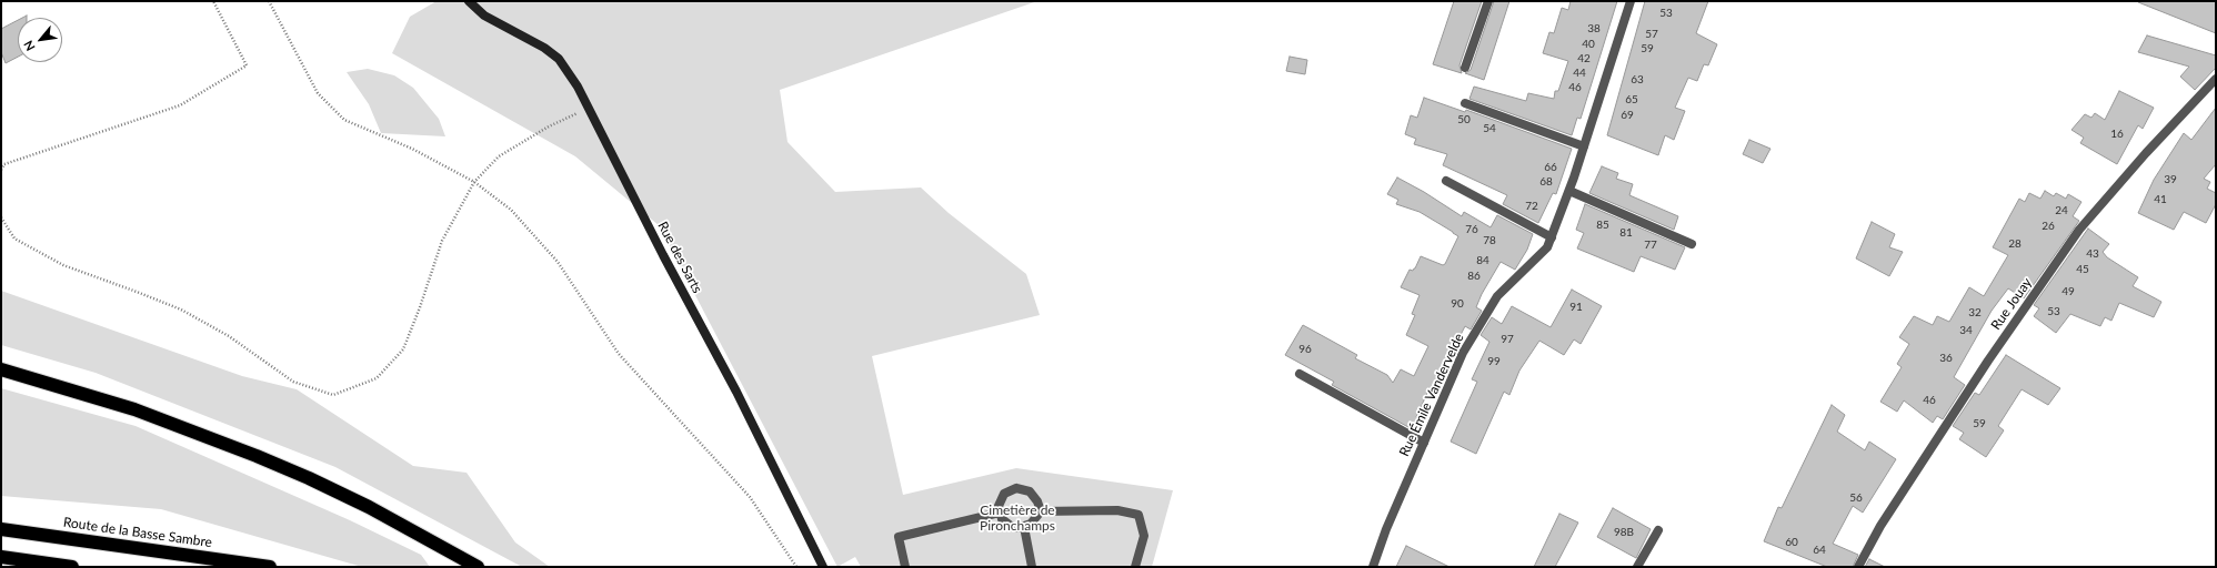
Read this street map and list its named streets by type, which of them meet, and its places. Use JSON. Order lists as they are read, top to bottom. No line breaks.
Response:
{"streets":{"highway":["Route de la Basse Sambre"],"street":["Rue des Sarts","Rue Jouay","Rue Émile Vandervelde"]},"parks":["Cimetière de Pironchamps"],"house_numbers":["53","38","57","40","59","42","44","63","46","65","69","50","54","16","66","39","68","41","72","24","85","26","76","81","78","28","77","43","84","45","86","49","90","91","53","32","34","97","96","36","99","46","59","56","98B","60","64"],"north":"bottom left"}
